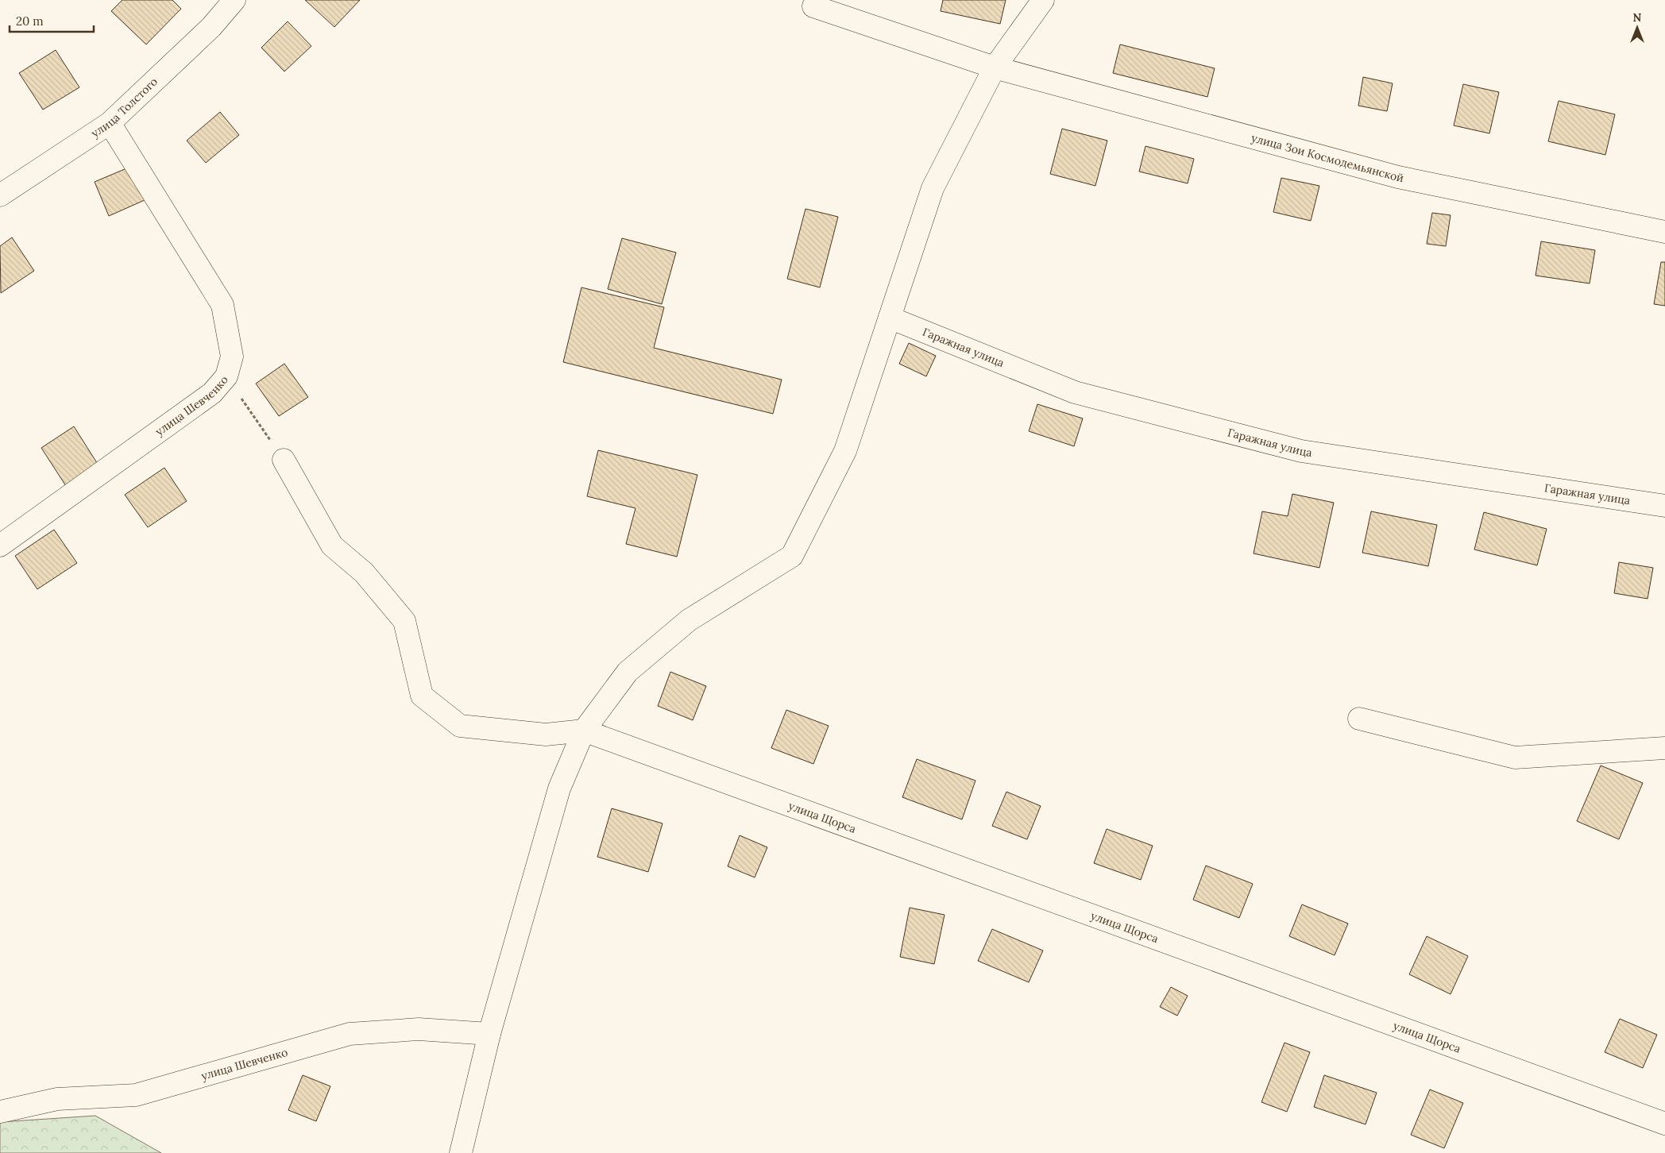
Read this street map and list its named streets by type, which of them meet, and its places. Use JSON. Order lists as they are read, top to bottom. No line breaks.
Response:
{"streets":{"street":["улица Толстого","улица Зои Космодемьянской","Гаражная улица","улица Шевченко","улица Щорса"]},"crossings":[["улица Толстого","улица Шевченко"]],"scale_bar":"20 m","north":"top"}
